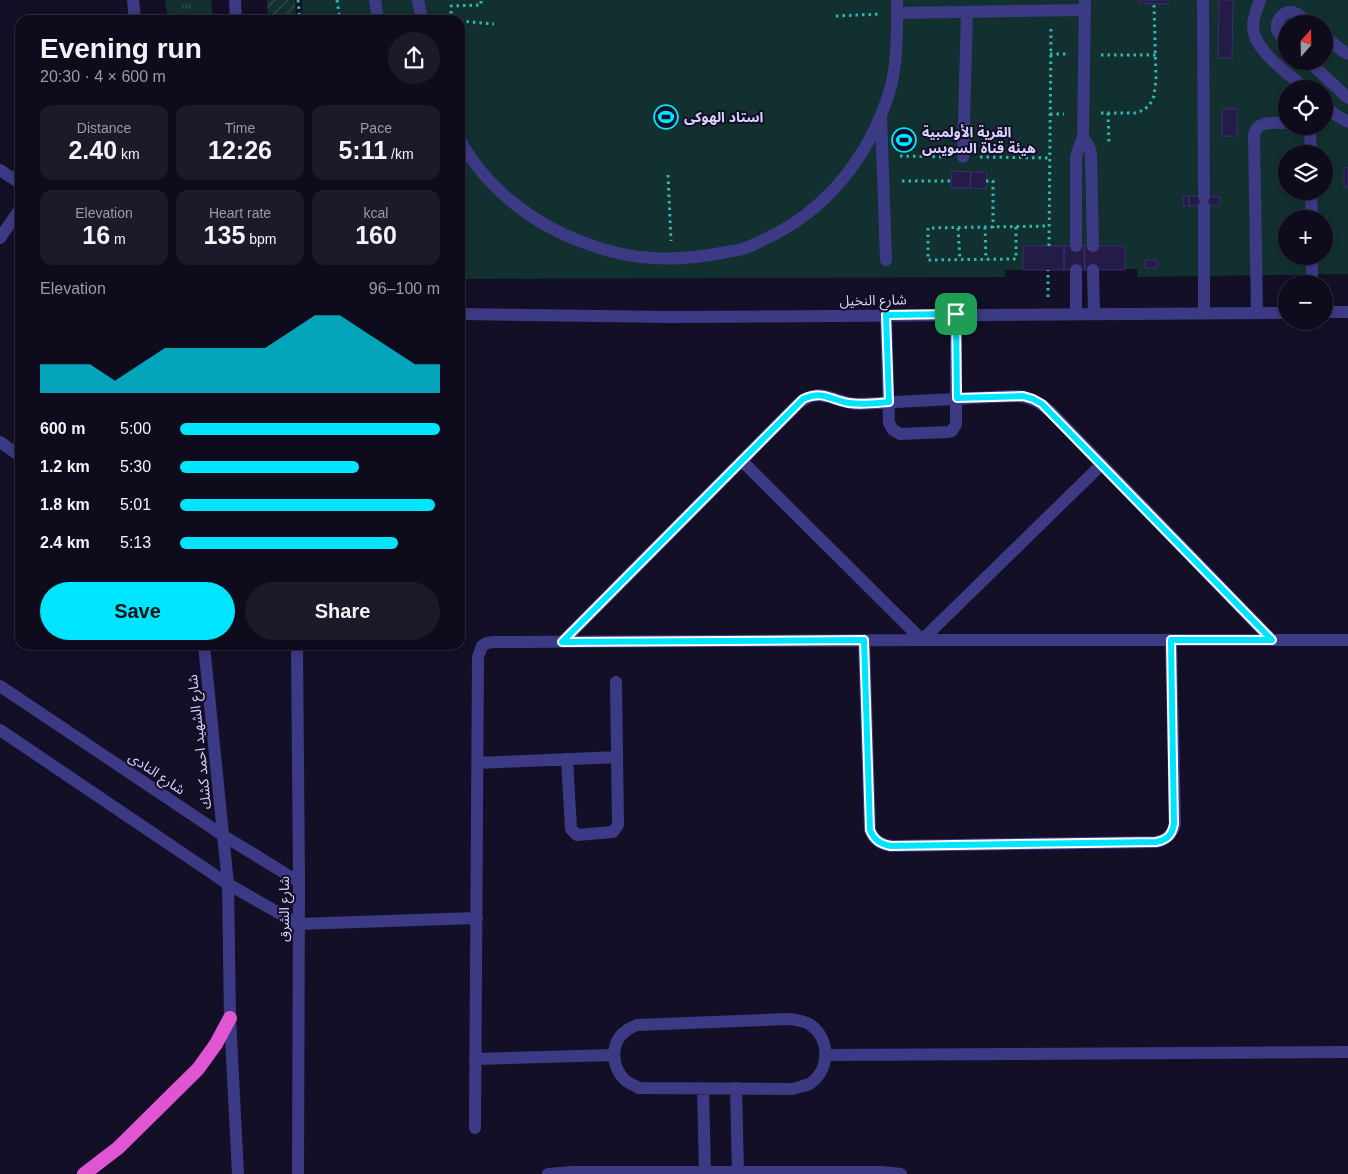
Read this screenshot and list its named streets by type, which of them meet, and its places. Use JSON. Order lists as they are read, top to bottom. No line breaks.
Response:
{"streets":{"street":["شارع النخيل","شارع الشهيد احمد كشك","شارع النادى","شارع الشرق"]},"crossings":[["شارع الشهيد احمد كشك","شارع النادى"],["شارع النادى","شارع الشرق"]],"places":{"sports":["استاد الهوكى","القرية الأولمبية هيئة قناة السويس"]},"north":"top","page":{"map_buttons":["+","−"],"heading":["Evening run","20:30 · 4 × 600 m"],"stats":[["Distance","2.40 km"],["Time","12:26"],["Pace","5:11 /km"],["Elevation","16 m"],["Heart rate","135 bpm"],["kcal","160"]],"chart":["Elevation","96–100 m"],"list":[{"name":"600 m","note":"5:00"},{"name":"1.2 km","note":"5:30"},{"name":"1.8 km","note":"5:01"},{"name":"2.4 km","note":"5:13"}],"buttons":["Save","Share"]}}
